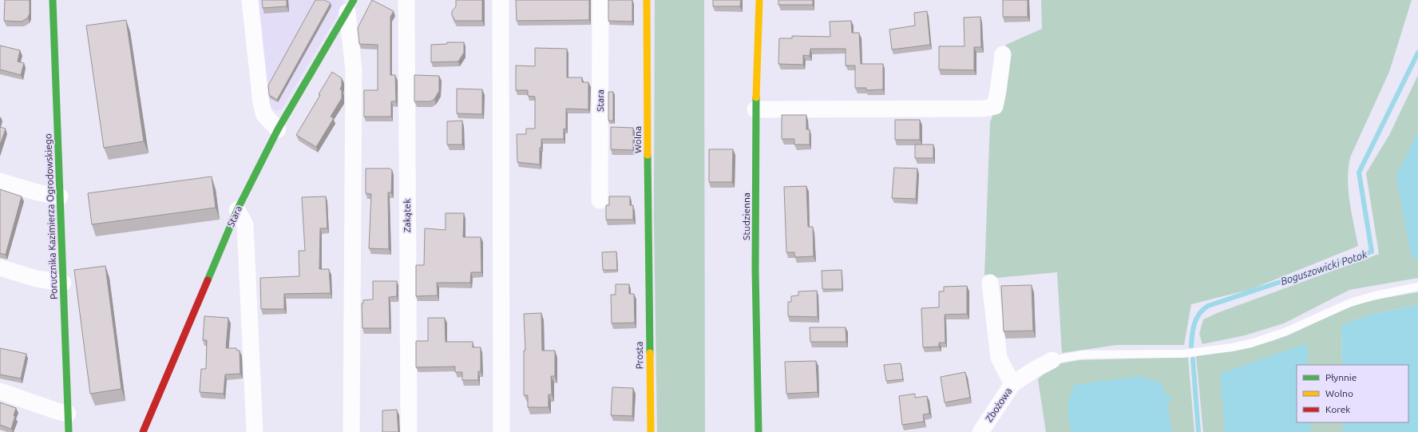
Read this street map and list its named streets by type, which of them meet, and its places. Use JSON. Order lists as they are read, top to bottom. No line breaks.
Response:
{"streets":{"street":["Stara","Wolna","Zakątek","Porucznika Kazimierza Ogrodowskiego","Studzienna","Prosta","Zbożowa"]},"crossings":[["Wolna","Prosta"]],"water":["Boguszowicki Potok"],"legend":["Płynnie","Wolno","Korek"]}
